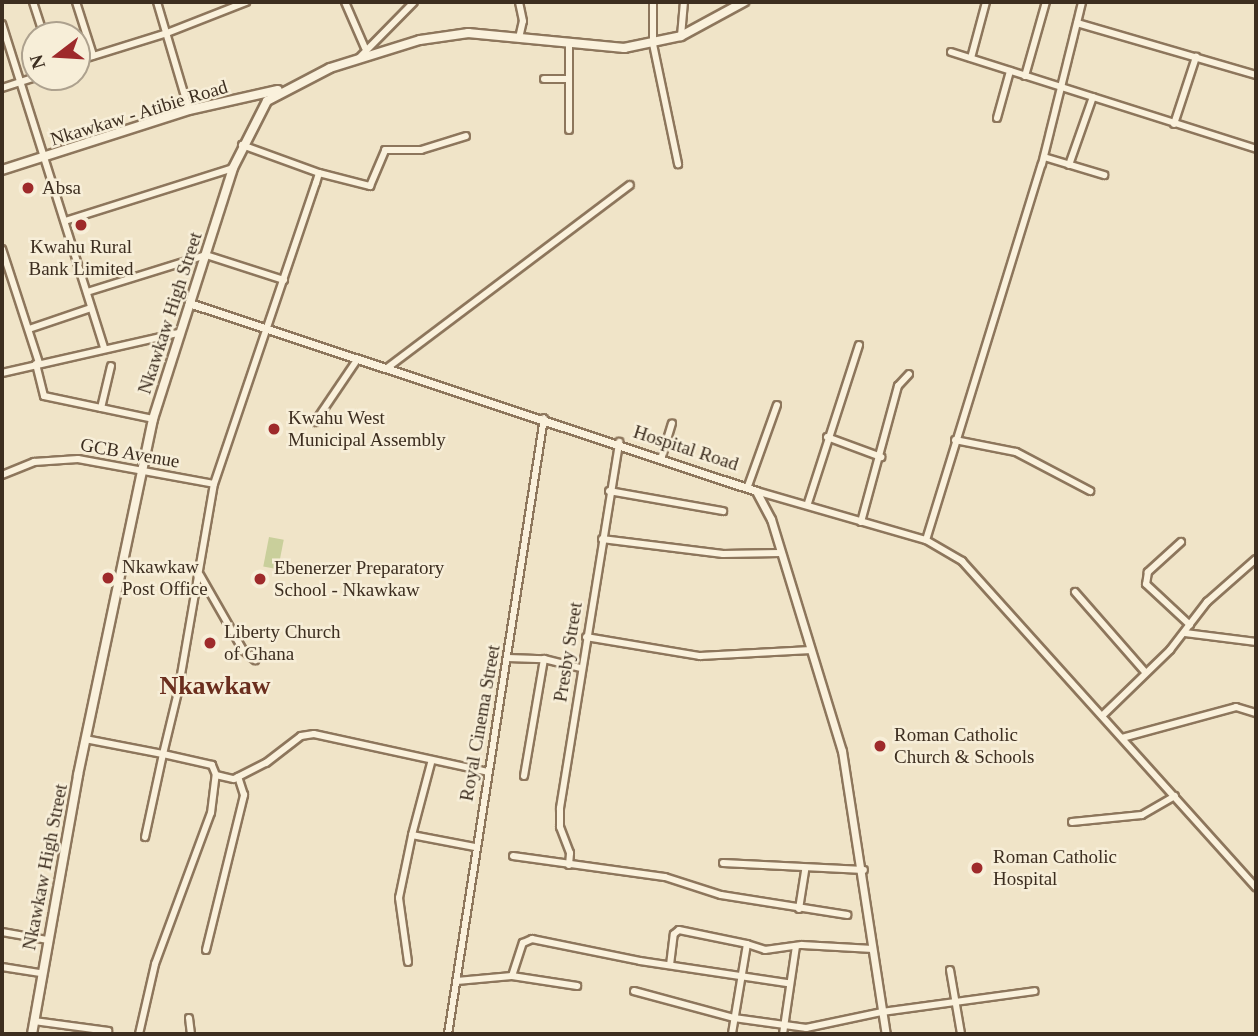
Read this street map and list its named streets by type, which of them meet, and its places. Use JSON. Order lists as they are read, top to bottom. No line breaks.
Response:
{"streets":{"main road":["Nkawkaw - Atibie Road","Nkawkaw High Street"],"street":["Hospital Road","GCB Avenue","Presby Street","Royal Cinema Street"]},"crossings":[["Nkawkaw - Atibie Road","Nkawkaw High Street"],["Nkawkaw High Street","Hospital Road"],["Nkawkaw High Street","GCB Avenue"],["Hospital Road","Presby Street"],["Hospital Road","Royal Cinema Street"]],"districts":["Nkawkaw"],"places":["Absa","Kwahu Rural Bank Limited","Kwahu West Municipal Assembly","Nkawkaw Post Office","Ebenerzer Preparatory School - Nkawkaw","Liberty Church of Ghana","Roman Catholic Church & Schools","Roman Catholic Hospital"],"north":"left"}
